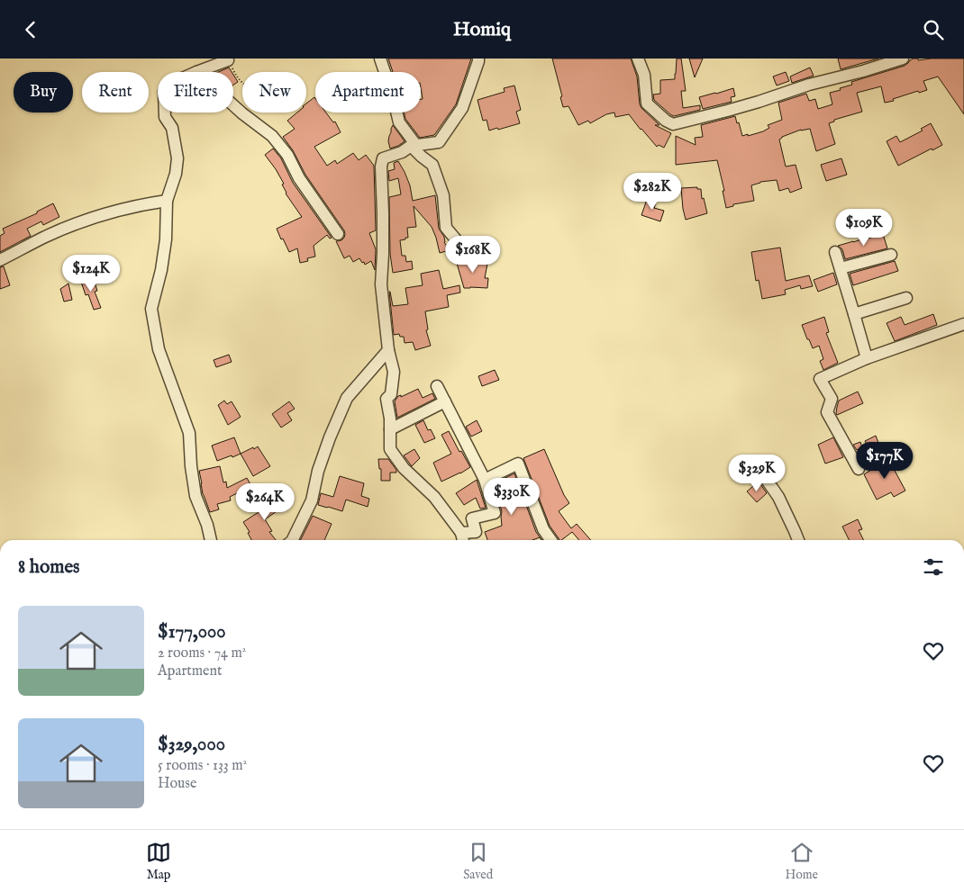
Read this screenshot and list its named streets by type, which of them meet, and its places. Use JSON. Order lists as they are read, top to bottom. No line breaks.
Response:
{"page":{"header":"Homiq","chip":["Buy","Rent","Filters","New","Apartment"],"price":["$282K","$109K","$168K","$124K","$177K","$329K","$330K","$264K"],"heading":"8 homes","list":[{"name":"$177,000","note":"2 rooms · 74 m² · Apartment"},{"name":"$329,000","note":"5 rooms · 133 m² · House"}],"tabs":["Map","Saved","Home"]}}
